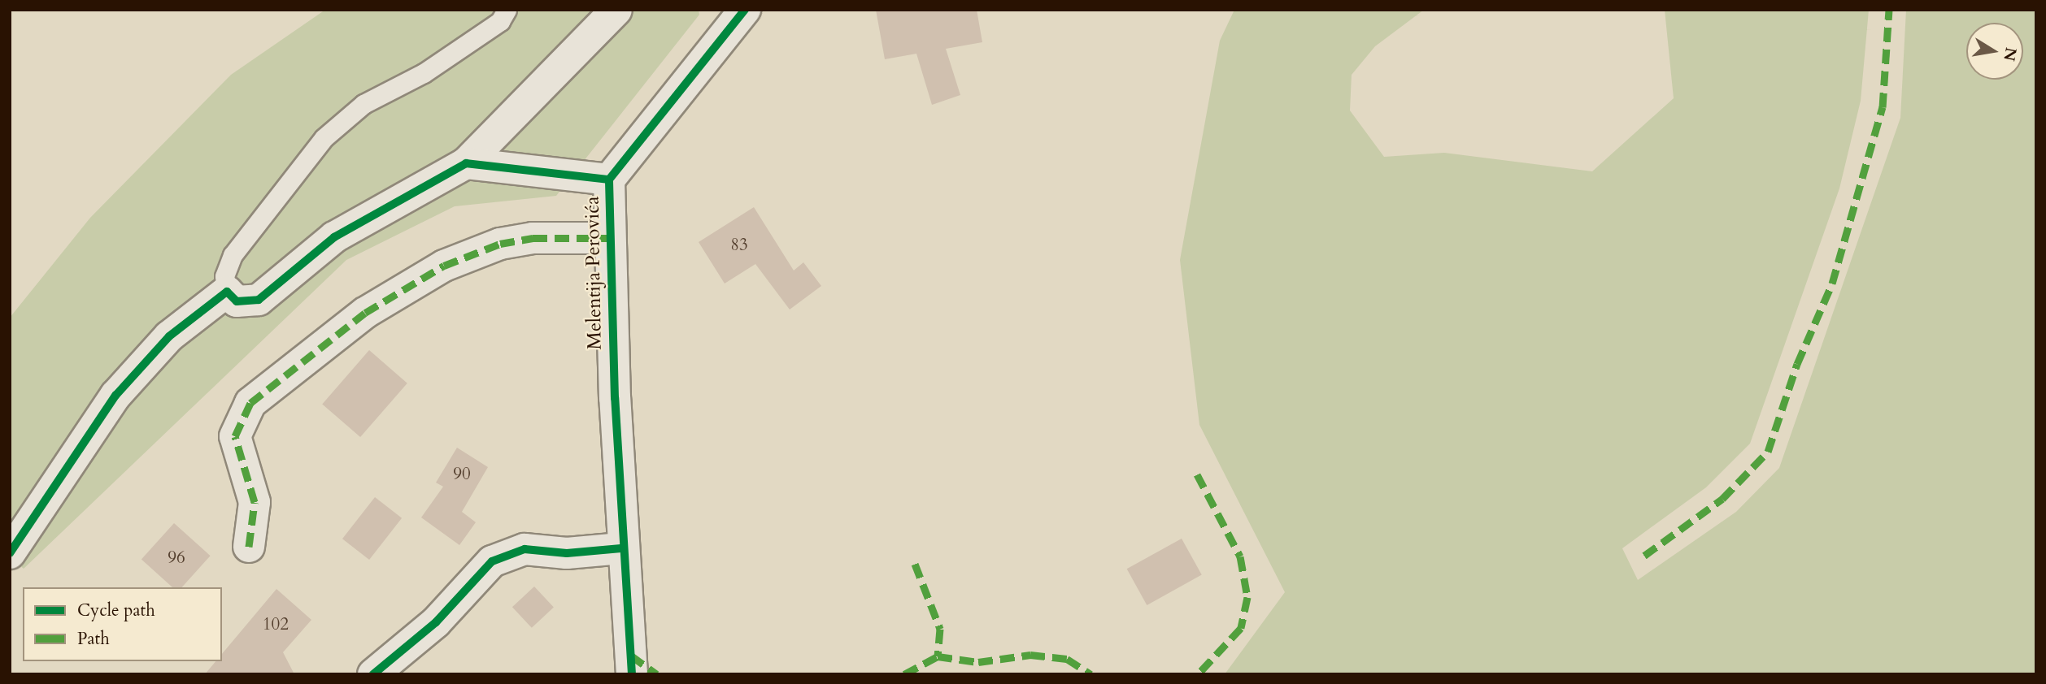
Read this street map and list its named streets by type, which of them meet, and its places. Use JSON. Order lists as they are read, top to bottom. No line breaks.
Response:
{"streets":{"street":["Melentija Perovića"]},"house_numbers":["83","90","96","102"],"legend":["Cycle path","Path"],"north":"right"}
